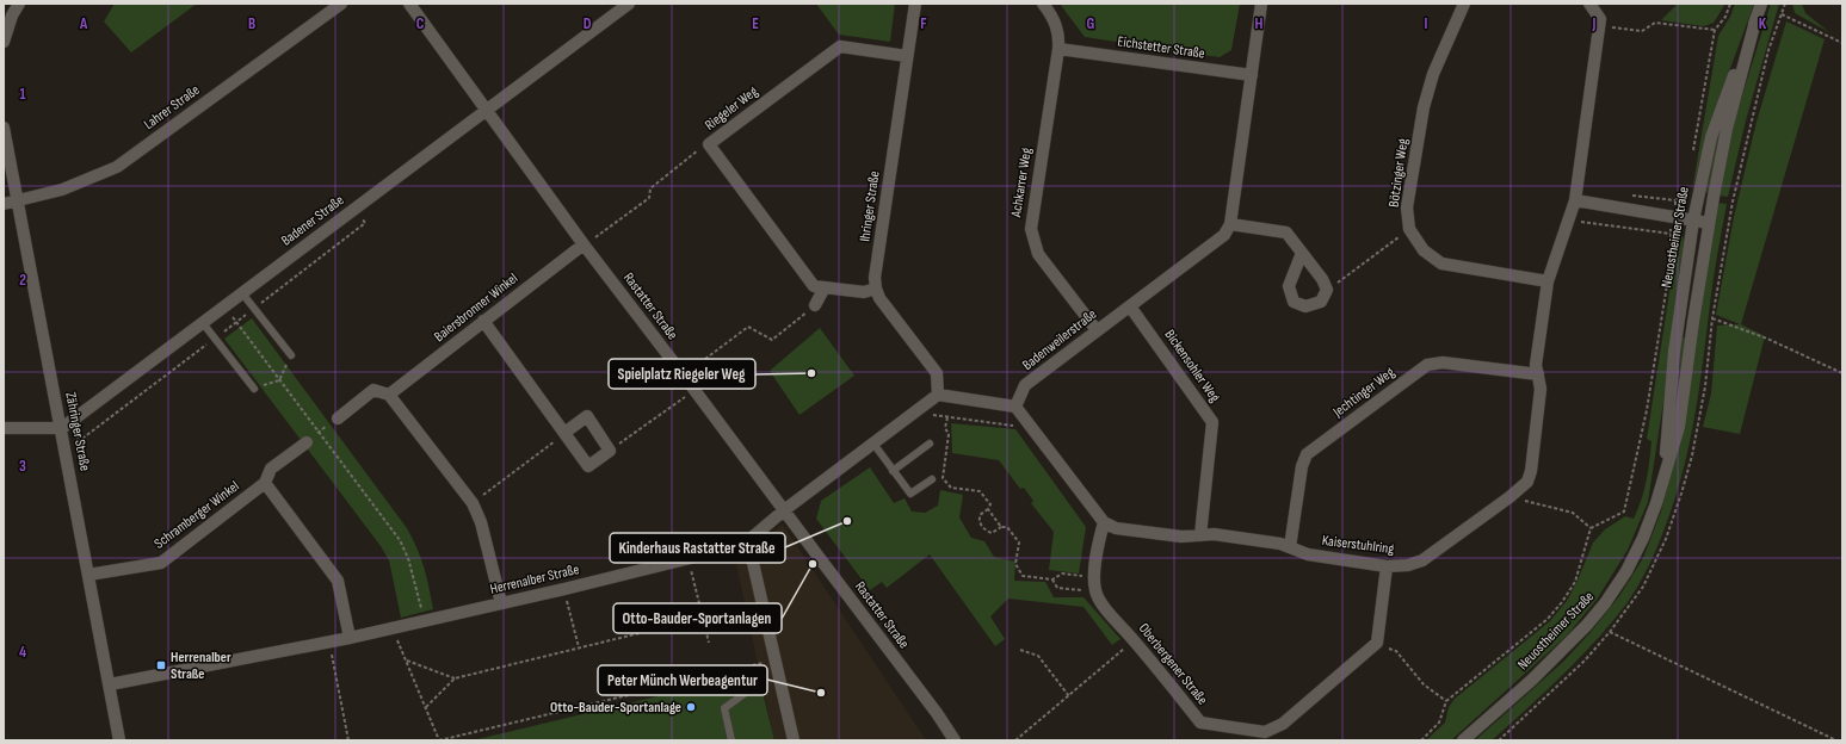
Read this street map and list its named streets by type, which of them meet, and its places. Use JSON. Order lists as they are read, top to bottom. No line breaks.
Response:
{"streets":{"street":["Eichstetter Straße","Lahrer Straße","Riegeler Weg","Bötzinger Weg","Achkarrer Weg","Ihringer Straße","Badener Straße","Neuostheimer Straße","Rastatter Straße","Baiersbronner Winkel","Badenweilerstraße","Bickensohler Weg","Jechtinger Weg","Zähringer Straße","Schramberger Winkel","Kaiserstuhlring","Herrenalber Straße","Oberbergener Straße"]},"crossings":[["Eichstetter Straße","Achkarrer Weg"],["Lahrer Straße","Zähringer Straße"],["Riegeler Weg","Ihringer Straße"],["Achkarrer Weg","Badenweilerstraße"],["Badener Straße","Rastatter Straße"],["Badener Straße","Zähringer Straße"],["Rastatter Straße","Baiersbronner Winkel"],["Rastatter Straße","Herrenalber Straße"],["Badenweilerstraße","Bickensohler Weg"],["Bickensohler Weg","Kaiserstuhlring"],["Jechtinger Weg","Kaiserstuhlring"],["Zähringer Straße","Schramberger Winkel"],["Zähringer Straße","Herrenalber Straße"],["Kaiserstuhlring","Oberbergener Straße"]],"places":{"other":["Spielplatz Riegeler Weg","Kinderhaus Rastatter Straße","Otto-Bauder-Sportanlagen","Peter Münch Werbeagentur","Otto-Bauder-Sportanlage"],"transit":["Herrenalber Straße"]},"grid":{"columns":["A","B","C","D","E","F","G","H","I","J","K"],"rows":["1","2","3","4"]}}
